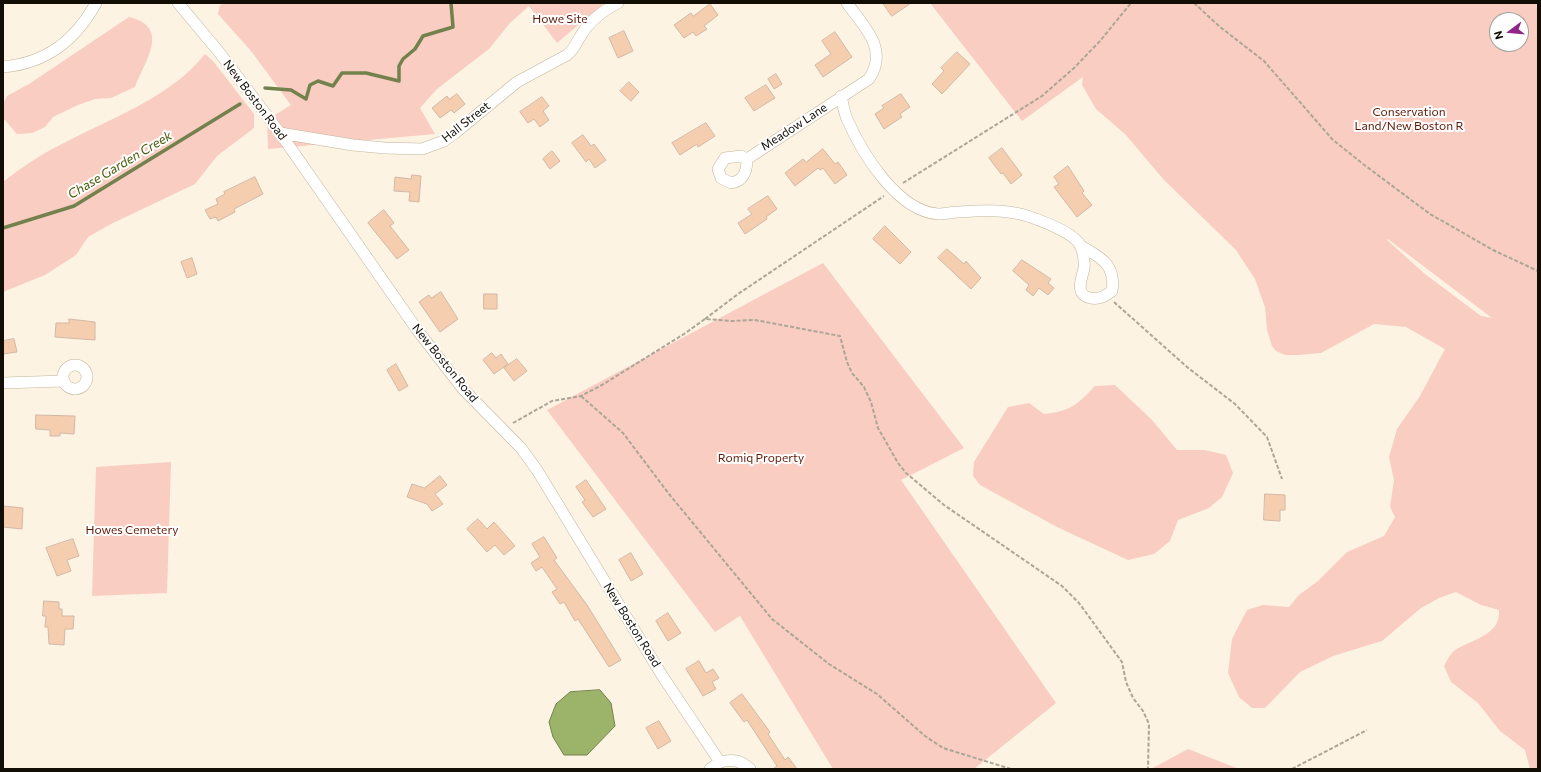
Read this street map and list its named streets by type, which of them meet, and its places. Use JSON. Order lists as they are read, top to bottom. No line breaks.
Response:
{"streets":{"street":["New Boston Road","Hall Street","Meadow Lane"]},"crossings":[["New Boston Road","Hall Street"]],"water":["Chase Garden Creek"],"parks":["Howe Site","Conservation Land/New Boston R","Romiq Property","Howes Cemetery"],"north":"left"}
